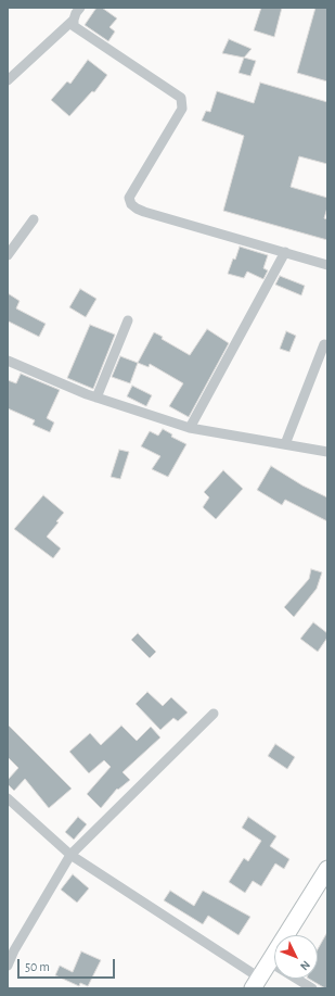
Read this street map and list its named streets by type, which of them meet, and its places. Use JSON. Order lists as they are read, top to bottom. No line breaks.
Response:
{"scale_bar":"50 m","north":"bottom right"}
